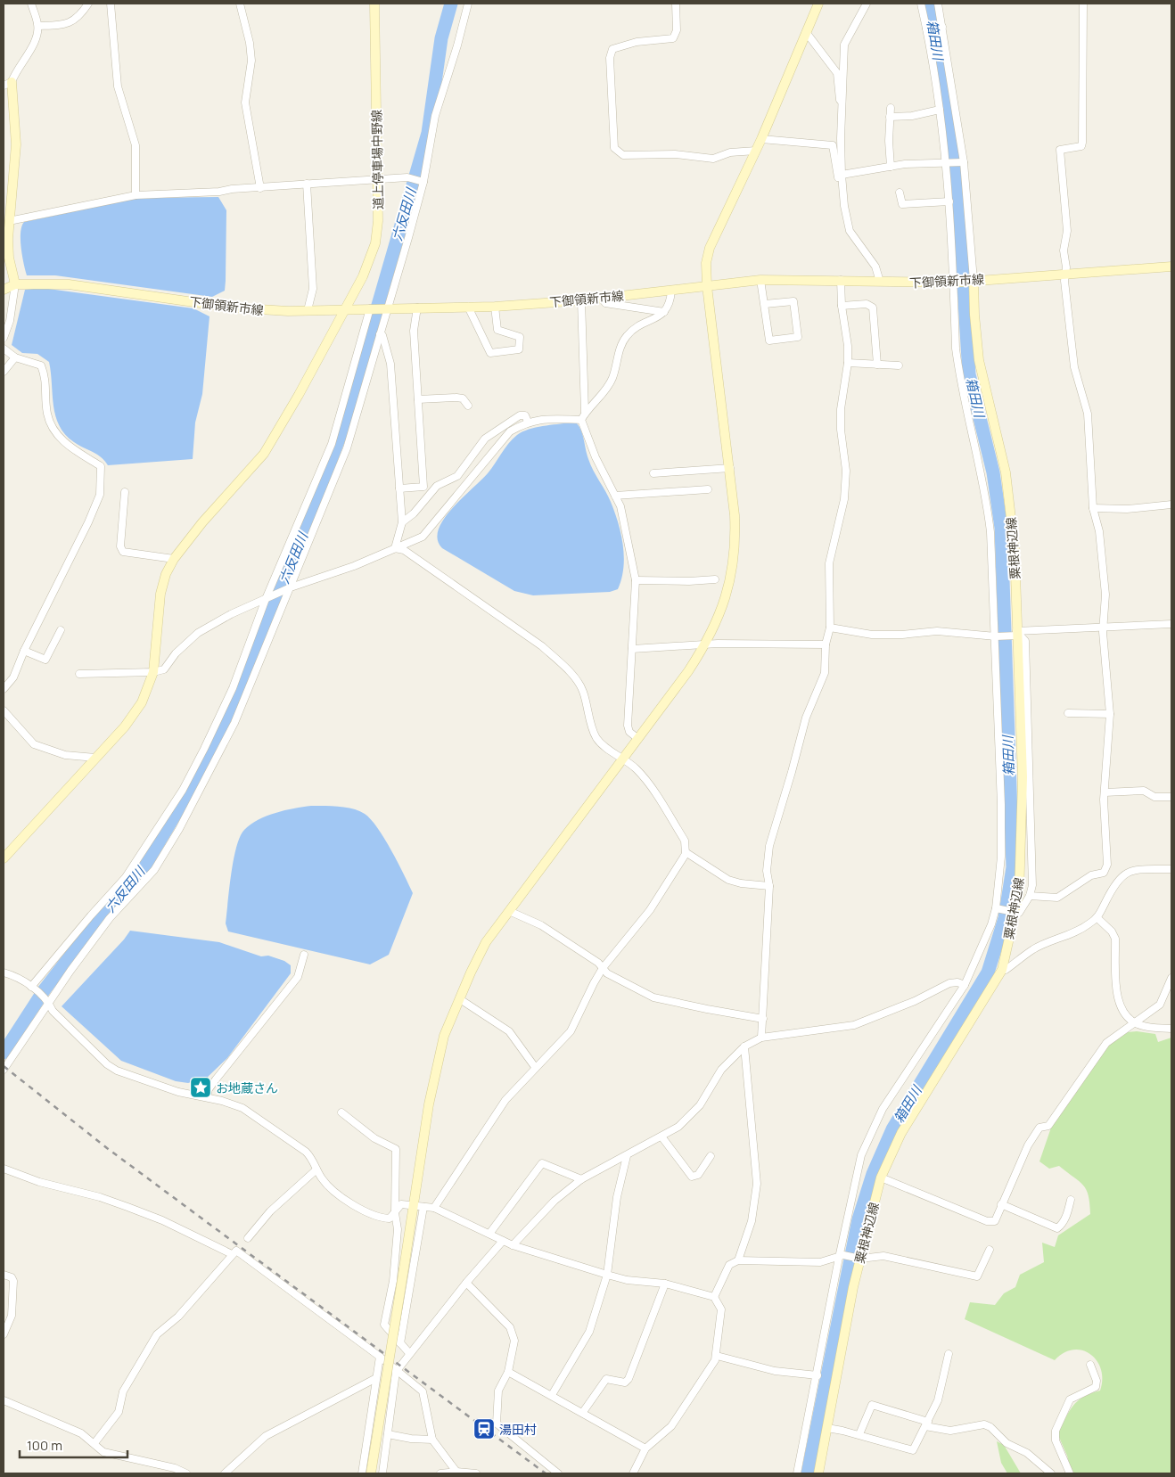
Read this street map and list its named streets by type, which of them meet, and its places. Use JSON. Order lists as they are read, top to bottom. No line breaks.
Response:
{"streets":{"main road":["道上停車場中野線","下御領新市線","粟根神辺線"]},"crossings":[["道上停車場中野線","下御領新市線"],["下御領新市線","粟根神辺線"]],"water":["箱田川","六反田川"],"places":{"place":["お地蔵さん"],"station":["湯田村"]},"scale_bar":"100 m"}
